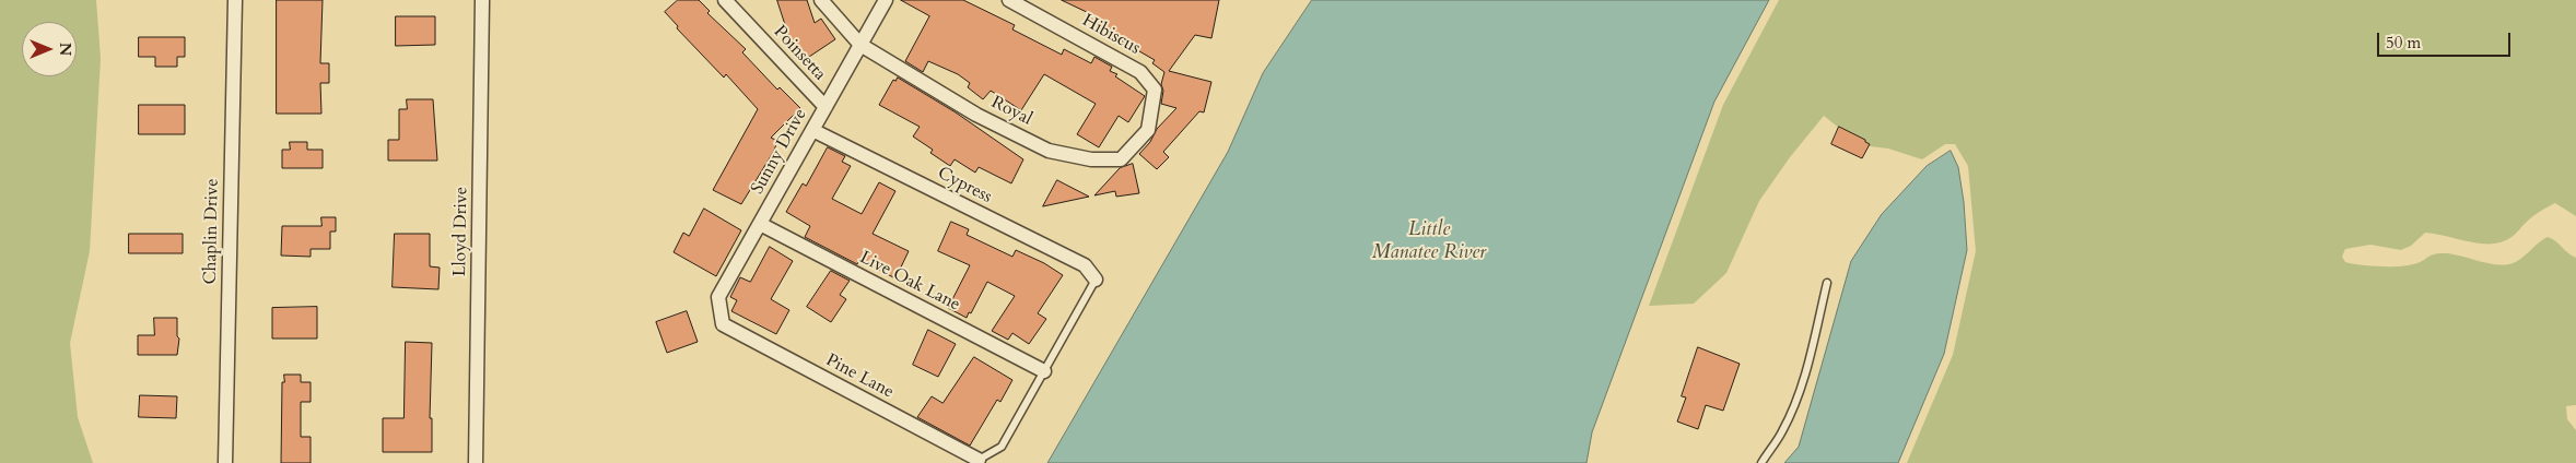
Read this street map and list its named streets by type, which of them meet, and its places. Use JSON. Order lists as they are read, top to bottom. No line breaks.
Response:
{"streets":{"street":["Hibiscus","Poinsetta","Royal","Sunny Drive","Cypress","Chaplin Drive","Lloyd Drive","Live Oak Lane","Pine Lane"]},"crossings":[["Hibiscus","Royal"],["Poinsetta","Sunny Drive"],["Royal","Sunny Drive"],["Sunny Drive","Cypress"],["Sunny Drive","Live Oak Lane"],["Sunny Drive","Pine Lane"]],"water":["Little Manatee River"],"scale_bar":"50 m","north":"right"}
